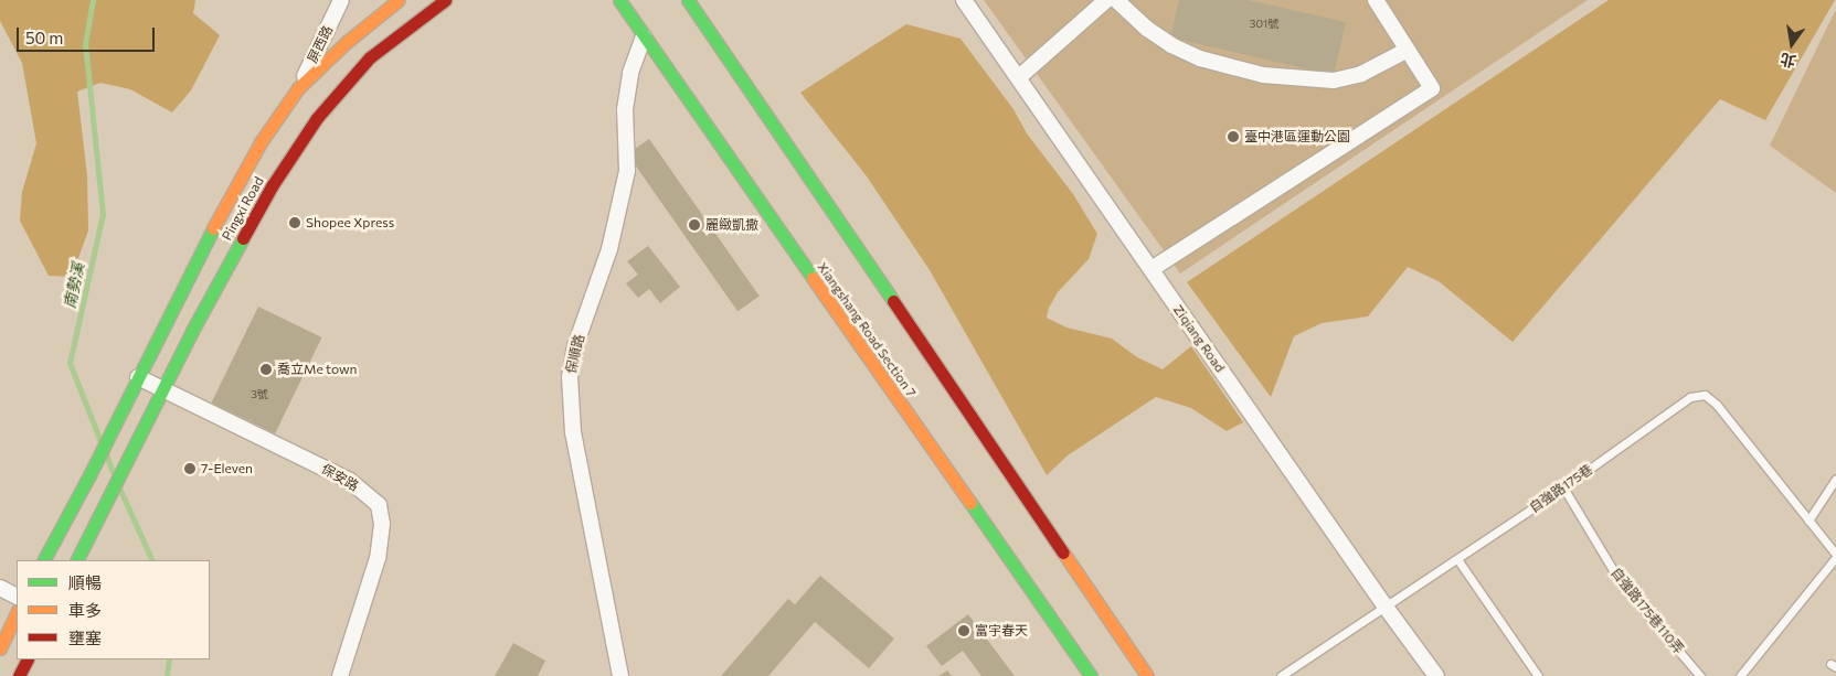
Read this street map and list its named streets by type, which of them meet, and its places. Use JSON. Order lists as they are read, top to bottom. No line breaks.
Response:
{"streets":{"main road":["Pingxi Road","Xiangshang Road Section 7"],"street":["屏西路","Ziqiang Road","保順路","保安路"],"lane":["自強路175巷","自強路175巷110弄"]},"crossings":[["屏西路","Pingxi Road"],["Pingxi Road","保安路"],["Xiangshang Road Section 7","保順路"],["Ziqiang Road","自強路175巷"],["自強路175巷","自強路175巷110弄"]],"water":["南勢溪"],"places":["臺中港區運動公園","Shopee Xpress","麗緻凱撒","喬立Me town","7-Eleven","富宇春天"],"house_numbers":["301號","3號"],"legend":["順暢","車多","壅塞"],"scale_bar":"50 m","north":"bottom"}
